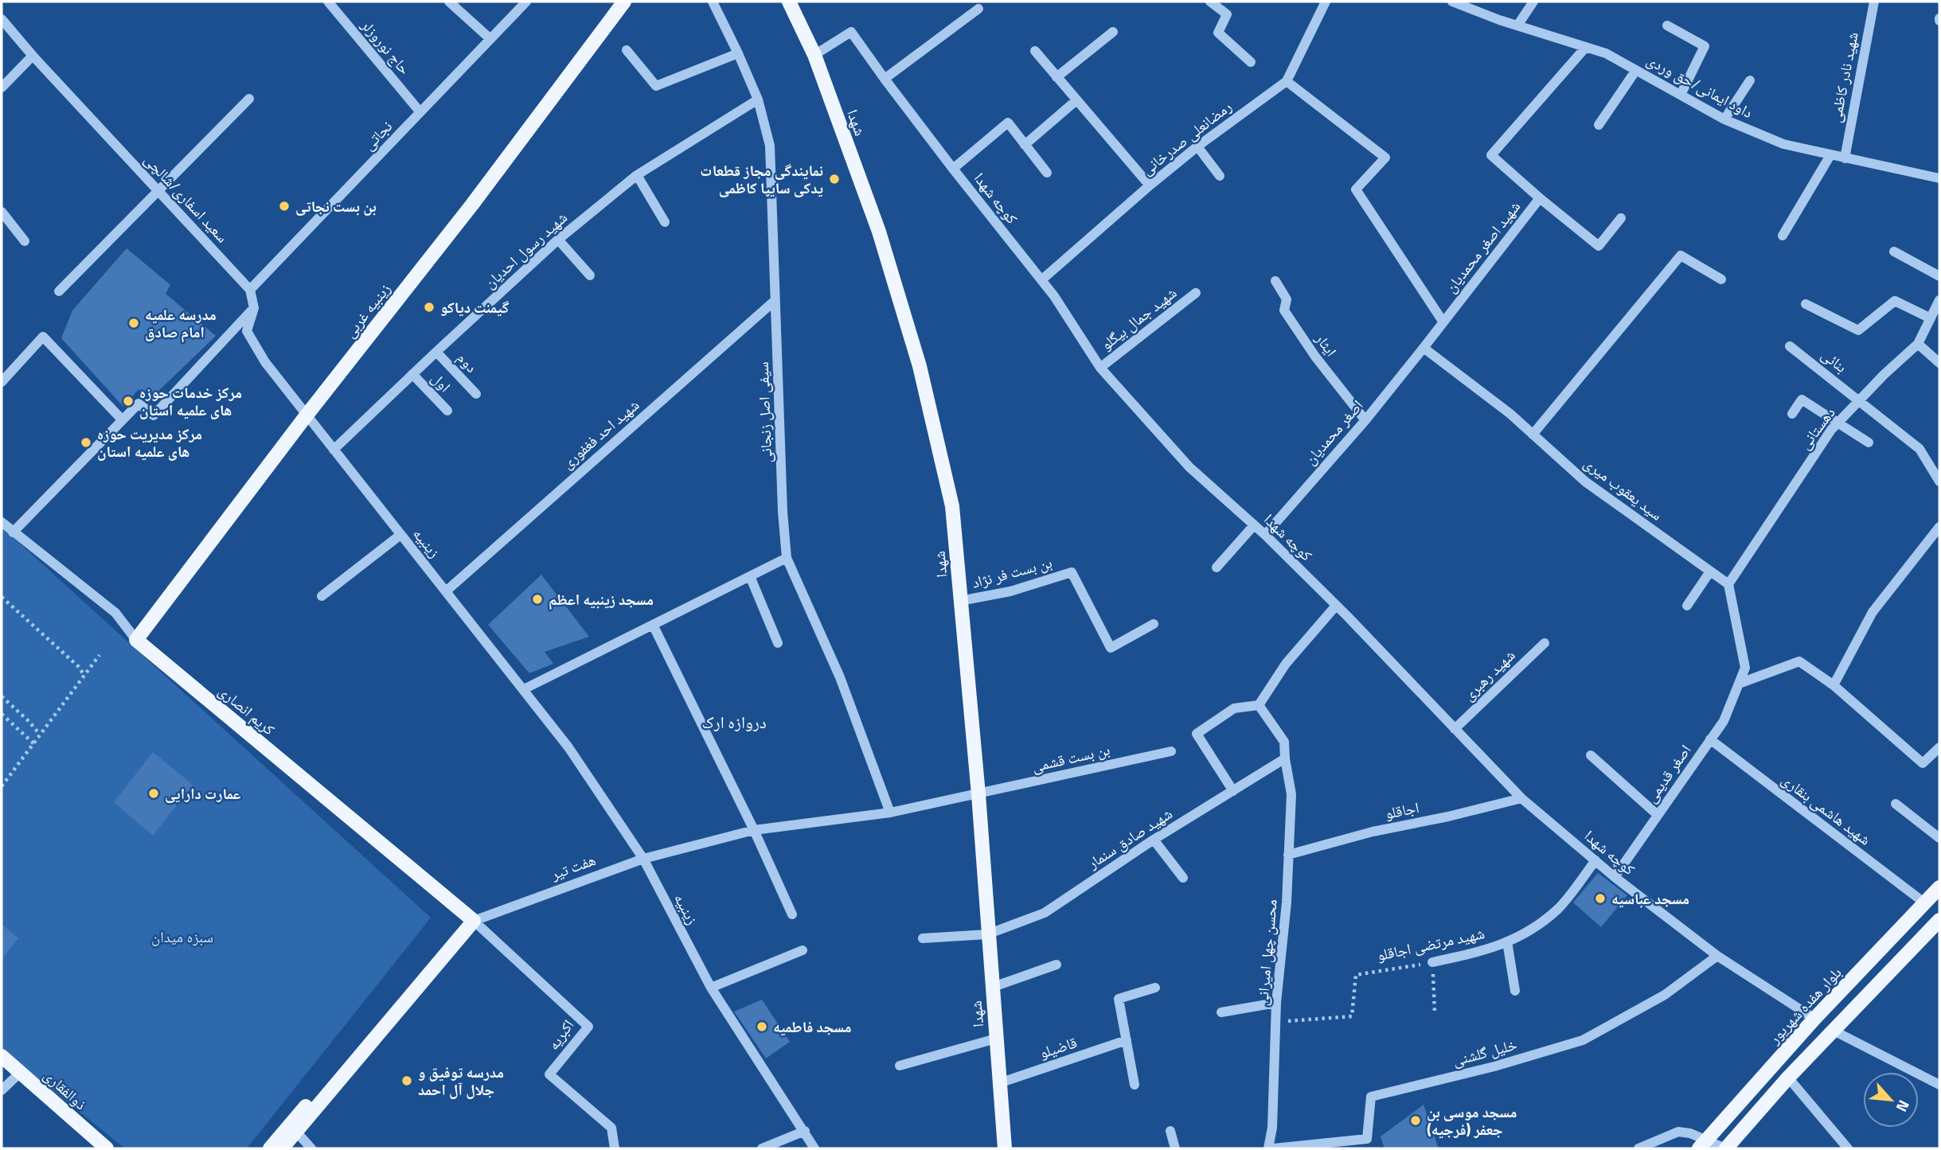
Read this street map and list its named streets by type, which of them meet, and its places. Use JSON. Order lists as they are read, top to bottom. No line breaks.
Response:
{"streets":{"main road":["شهدا","زینبیه غربی","کریم انصاری","بلوار هفده شهریور","ذوالفقاری"],"street":["حاج نوروزلر","شهید نادر کاظمی","داود ایمانی/حق وردی","نجاتی","رمضانعلی صدرخانی","سعید اسفاری/شالچی","کوچه شهدا","شهید اصغر محمدیان","شهید رسول احدیان","شهید جمال بیگلو","ایثار","بنائی","دوم","اول","سیفی اصل زنجانی","دهستانی","اصغر محمدیان","شهید احد فغفوری","سید یعقوب میری","زینبیه","بن بست فر نژاد","شهید رهبری","بن بست قشمی","اصغر قدیمی","شهید هاشمی بنقاری","اجاقلو","شهید صادق سنمار","هفت تیر","شهید مرتضی اجاقلو","محسن چهل امیرانی","اکبریه","قاضیلو","خلیل گلشنی"]},"crossings":[["حاج نوروزلر","نجاتی"],["شهید نادر کاظمی","داود ایمانی/حق وردی"],["داود ایمانی/حق وردی","شهید اصغر محمدیان"],["شهدا","کوچه شهدا"],["شهدا","بن بست فر نژاد"],["شهدا","بن بست قشمی"],["شهدا","شهید صادق سنمار"],["شهدا","هفت تیر"],["شهدا","قاضیلو"],["نجاتی","سعید اسفاری/شالچی"],["رمضانعلی صدرخانی","کوچه شهدا"],["کوچه شهدا","شهید جمال بیگلو"],["کوچه شهدا","اصغر محمدیان"],["کوچه شهدا","شهید رهبری"],["کوچه شهدا","اصغر قدیمی"],["کوچه شهدا","اجاقلو"],["کوچه شهدا","شهید مرتضی اجاقلو"],["کوچه شهدا","بلوار هفده شهریور"],["کوچه شهدا","خلیل گلشنی"],["شهید اصغر محمدیان","اصغر محمدیان"],["شهید اصغر محمدیان","سید یعقوب میری"],["شهید رسول احدیان","دوم"],["شهید رسول احدیان","اول"],["شهید رسول احدیان","سیفی اصل زنجانی"],["شهید رسول احدیان","زینبیه"],["زینبیه غربی","زینبیه"],["زینبیه غربی","کریم انصاری"],["ایثار","اصغر محمدیان"],["بنائی","دهستانی"],["سیفی اصل زنجانی","شهید احد فغفوری"],["سیفی اصل زنجانی","هفت تیر"],["دهستانی","سید یعقوب میری"],["اصغر محمدیان","سید یعقوب میری"],["شهید احد فغفوری","زینبیه"],["زینبیه","هفت تیر"],["کریم انصاری","هفت تیر"],["کریم انصاری","اکبریه"],["بن بست قشمی","هفت تیر"],["اصغر قدیمی","شهید هاشمی بنقاری"],["شهید هاشمی بنقاری","بلوار هفده شهریور"],["اجاقلو","محسن چهل امیرانی"],["شهید صادق سنمار","محسن چهل امیرانی"],["هفت تیر","اکبریه"],["شهید مرتضی اجاقلو","محسن چهل امیرانی"]],"districts":["دروازه ارک"],"parks":["سبزه میدان"],"places":["نمایندگی مجاز قطعات یدکی سایپا کاظمی","بن بست نجاتی","گیمنت دیاکو","مدرسه علمیه امام صادق","مرکز خدمات حوزه های علمیه استان","مرکز مدیریت حوزه های علمیه استان","مسجد زینبیه اعظم","عمارت دارایی","مسجد عباسیه","مسجد فاطمیه","مدرسه توفیق و جلال آل احمد","مسجد موسی بن جعفر (فرجیه)"],"north":"bottom right"}
